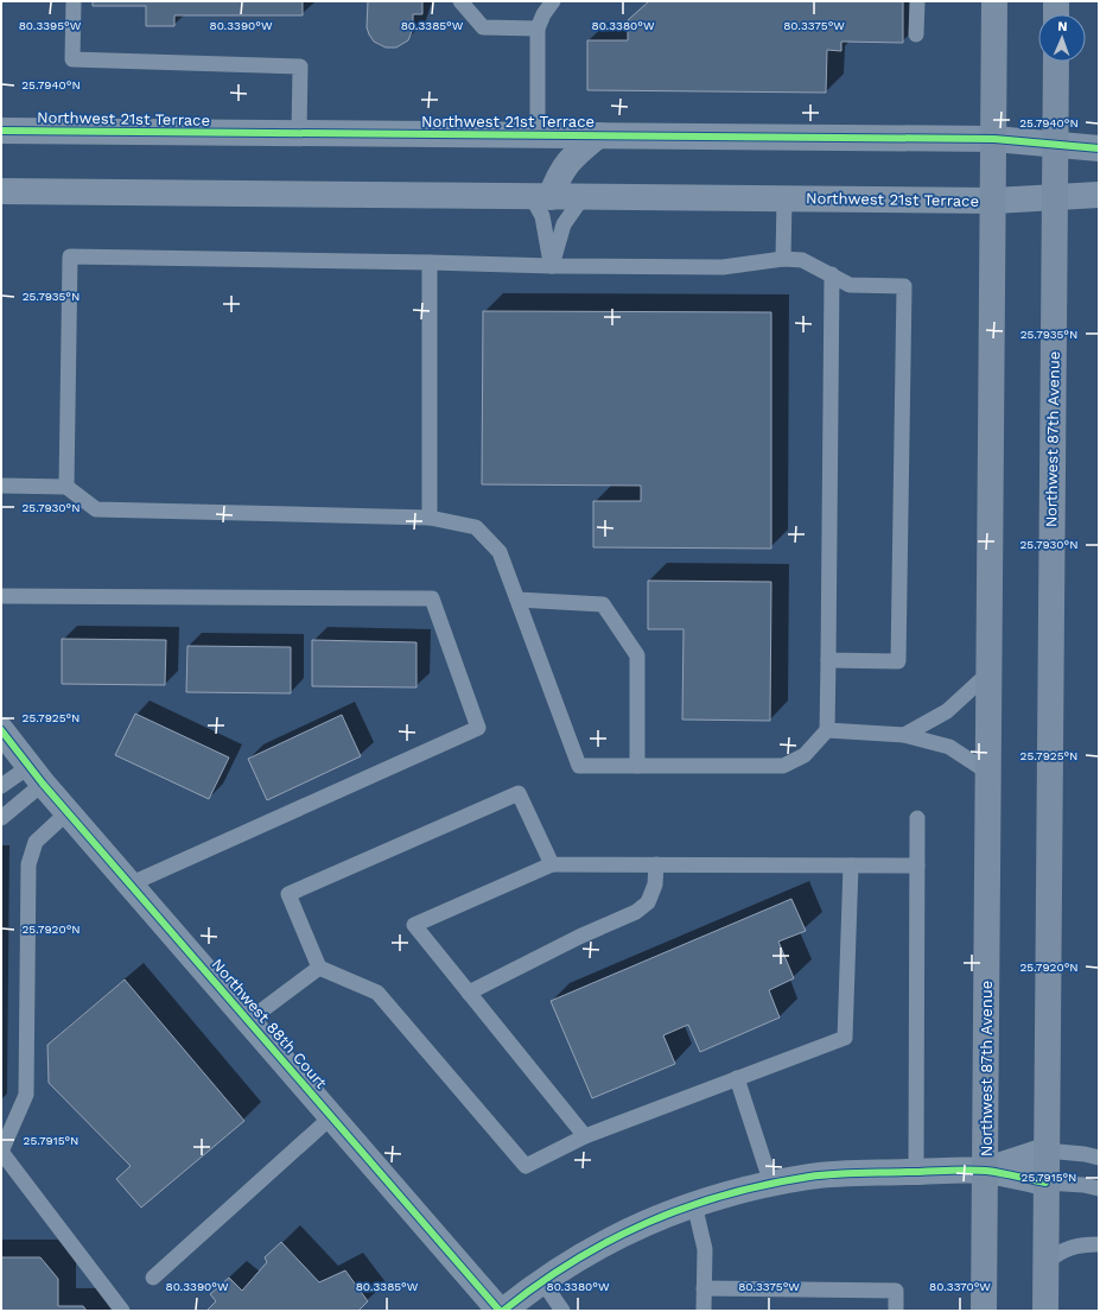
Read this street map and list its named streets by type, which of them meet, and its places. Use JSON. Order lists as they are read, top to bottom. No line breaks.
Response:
{"streets":{"main road":["Northwest 87th Avenue"],"street":["Northwest 21st Terrace","Northwest 88th Court"]},"crossings":[["Northwest 21st Terrace","Northwest 87th Avenue"]],"north":"top","coordinates":["80.3395°W","80.3390°W","80.3385°W","80.3380°W","80.3375°W","25.7940°N","25.7935°N","25.7930°N","25.7925°N","25.7920°N","25.7915°N","80.3370°W"]}
